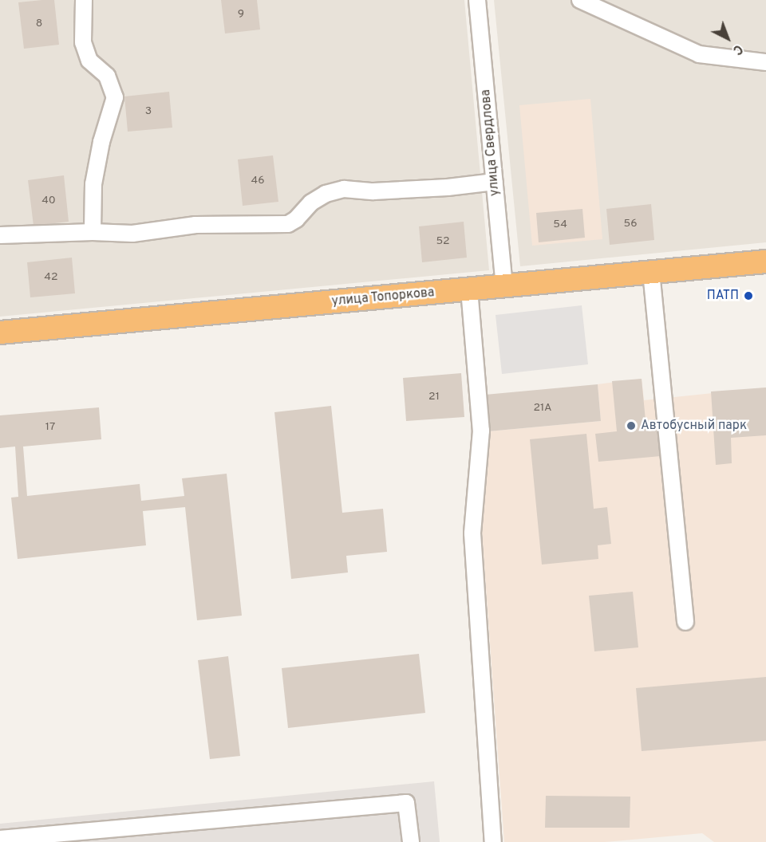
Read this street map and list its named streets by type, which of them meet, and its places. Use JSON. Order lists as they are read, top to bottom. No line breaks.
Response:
{"streets":{"highway":["улица Топоркова"],"street":["улица Свердлова"]},"crossings":[["улица Свердлова","улица Топоркова"]],"places":["ПАТП","Автобусный парк"],"house_numbers":["9","8","3","46","40","56","54","52","42","21","21А","17"],"north":"bottom right"}
